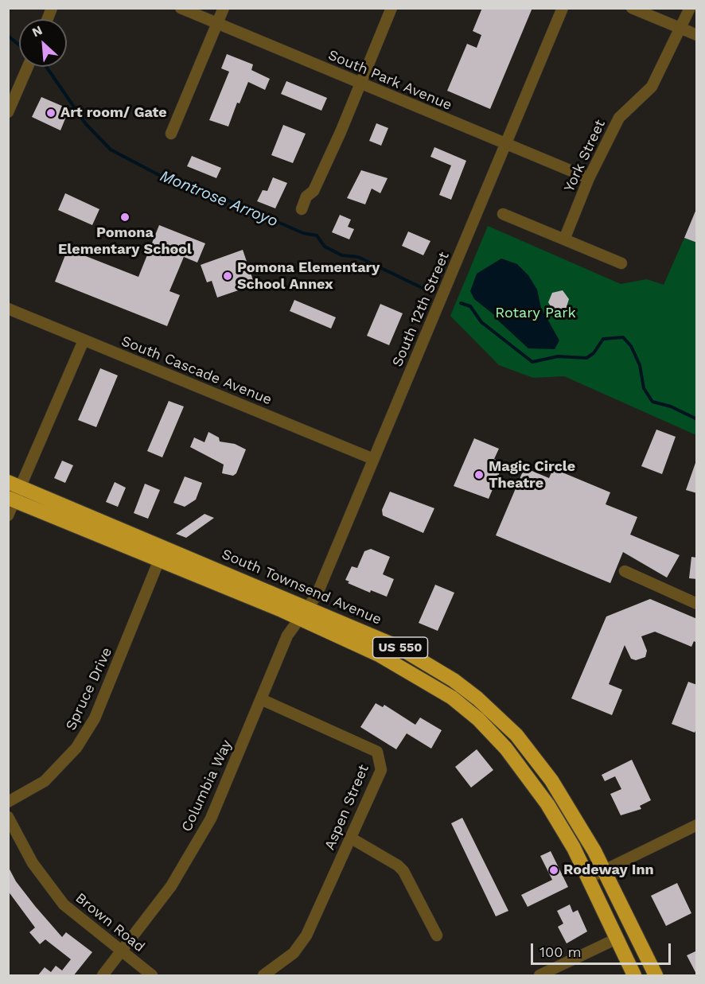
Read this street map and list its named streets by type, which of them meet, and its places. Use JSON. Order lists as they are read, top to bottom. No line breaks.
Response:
{"streets":{"highway":["South Townsend Avenue","US 550"],"street":["South Park Avenue","York Street","South 12th Street","South Cascade Avenue","Spruce Drive","Columbia Way","Aspen Street","Brown Road"]},"crossings":[["South Park Avenue","York Street"],["South Park Avenue","South 12th Street"],["South 12th Street","South Cascade Avenue"],["South 12th Street","South Townsend Avenue"],["South 12th Street","Columbia Way"],["South Townsend Avenue","Spruce Drive"],["South Townsend Avenue","Columbia Way"],["Columbia Way","Aspen Street"],["Columbia Way","Brown Road"]],"water":["Montrose Arroyo"],"parks":["Rotary Park"],"places":["Art room/ Gate","Pomona Elementary School","Pomona Elementary School Annex","Magic Circle Theatre","Rodeway Inn"],"scale_bar":"100 m","north":"top left"}
